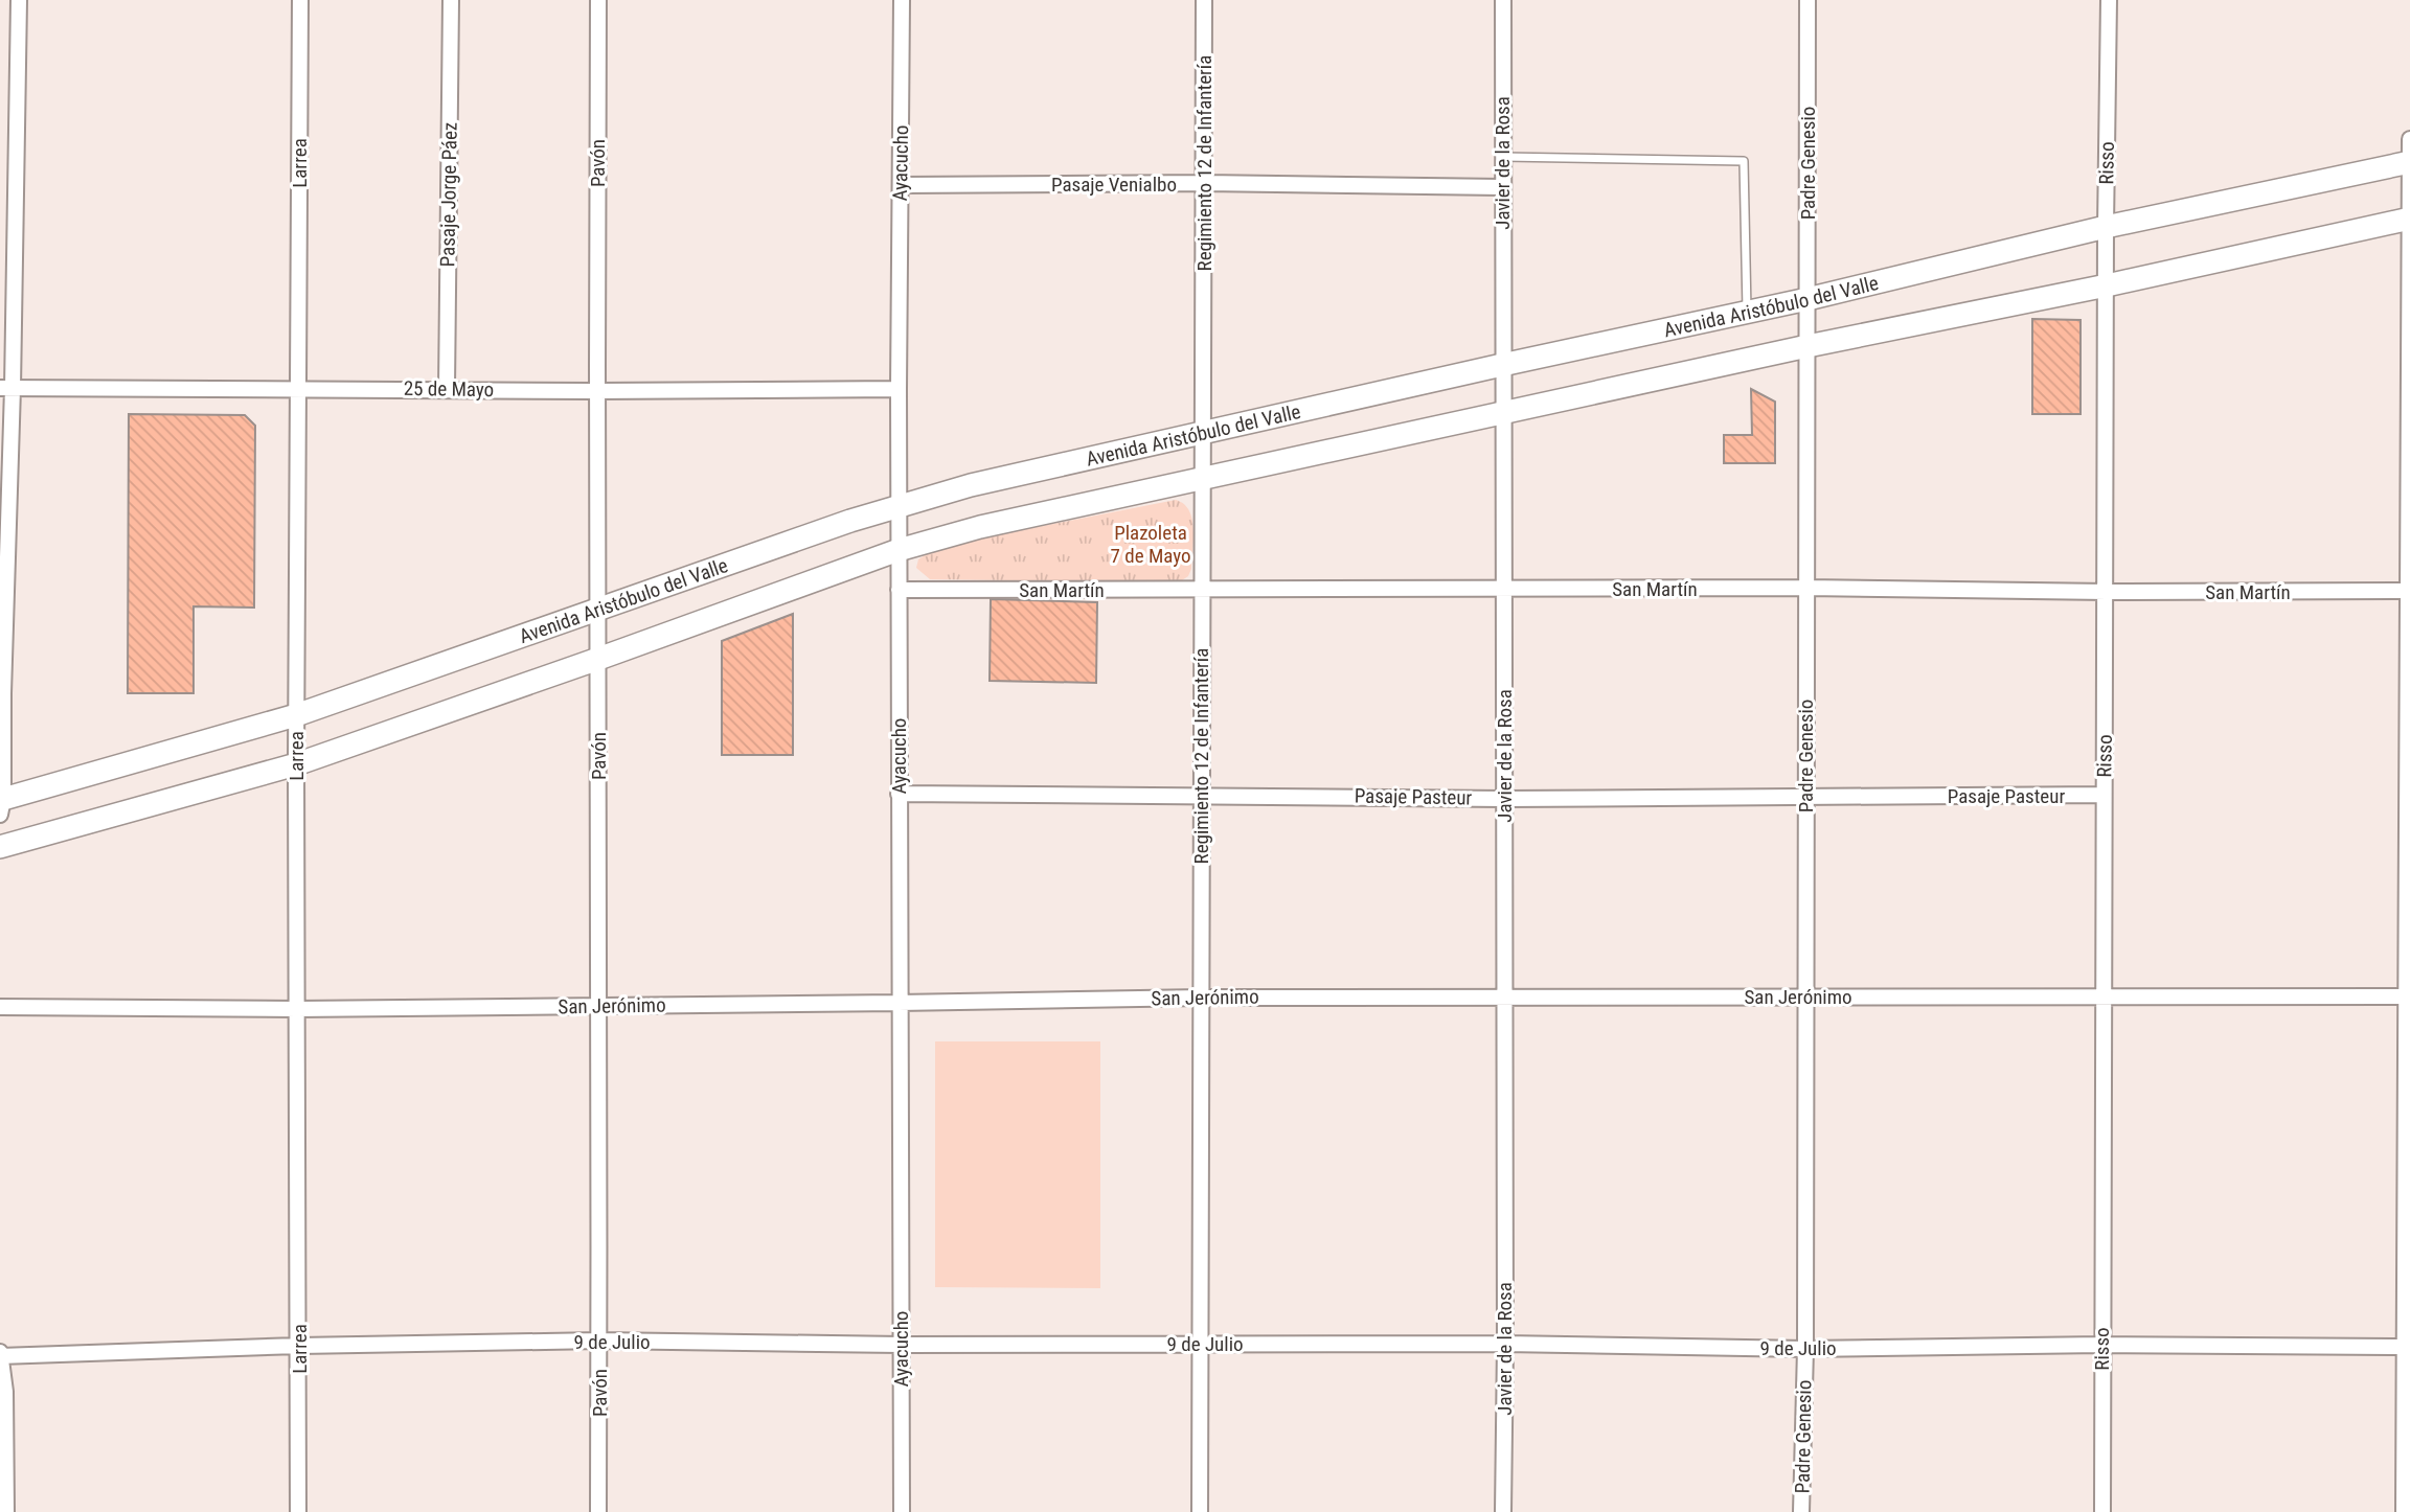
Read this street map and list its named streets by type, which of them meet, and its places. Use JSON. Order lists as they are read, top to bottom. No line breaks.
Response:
{"streets":{"main road":["Avenida Aristóbulo del Valle"],"street":["Larrea","Pavón","Ayacucho","Regimiento 12 de Infantería","Javier de la Rosa","Padre Genesio","Risso","Pasaje Venialbo","Pasaje Jorge Páez","25 de Mayo","San Martín","Pasaje Pasteur","San Jerónimo","9 de Julio"]},"crossings":[["Larrea","Avenida Aristóbulo del Valle"],["Larrea","25 de Mayo"],["Larrea","San Jerónimo"],["Larrea","9 de Julio"],["Pavón","Avenida Aristóbulo del Valle"],["Pavón","25 de Mayo"],["Pavón","San Jerónimo"],["Pavón","9 de Julio"],["Ayacucho","Pasaje Venialbo"],["Ayacucho","Avenida Aristóbulo del Valle"],["Ayacucho","25 de Mayo"],["Ayacucho","San Martín"],["Ayacucho","Pasaje Pasteur"],["Ayacucho","San Jerónimo"],["Ayacucho","9 de Julio"],["Regimiento 12 de Infantería","Pasaje Venialbo"],["Regimiento 12 de Infantería","Avenida Aristóbulo del Valle"],["Regimiento 12 de Infantería","San Martín"],["Regimiento 12 de Infantería","Pasaje Pasteur"],["Regimiento 12 de Infantería","San Jerónimo"],["Regimiento 12 de Infantería","9 de Julio"],["Javier de la Rosa","Pasaje Venialbo"],["Javier de la Rosa","Avenida Aristóbulo del Valle"],["Javier de la Rosa","San Martín"],["Javier de la Rosa","Pasaje Pasteur"],["Javier de la Rosa","San Jerónimo"],["Javier de la Rosa","9 de Julio"],["Padre Genesio","Avenida Aristóbulo del Valle"],["Padre Genesio","San Martín"],["Padre Genesio","Pasaje Pasteur"],["Padre Genesio","San Jerónimo"],["Padre Genesio","9 de Julio"],["Risso","Avenida Aristóbulo del Valle"],["Risso","San Martín"],["Risso","Pasaje Pasteur"],["Risso","San Jerónimo"],["Risso","9 de Julio"],["Pasaje Jorge Páez","25 de Mayo"]],"parks":["Plazoleta 7 de Mayo"]}
